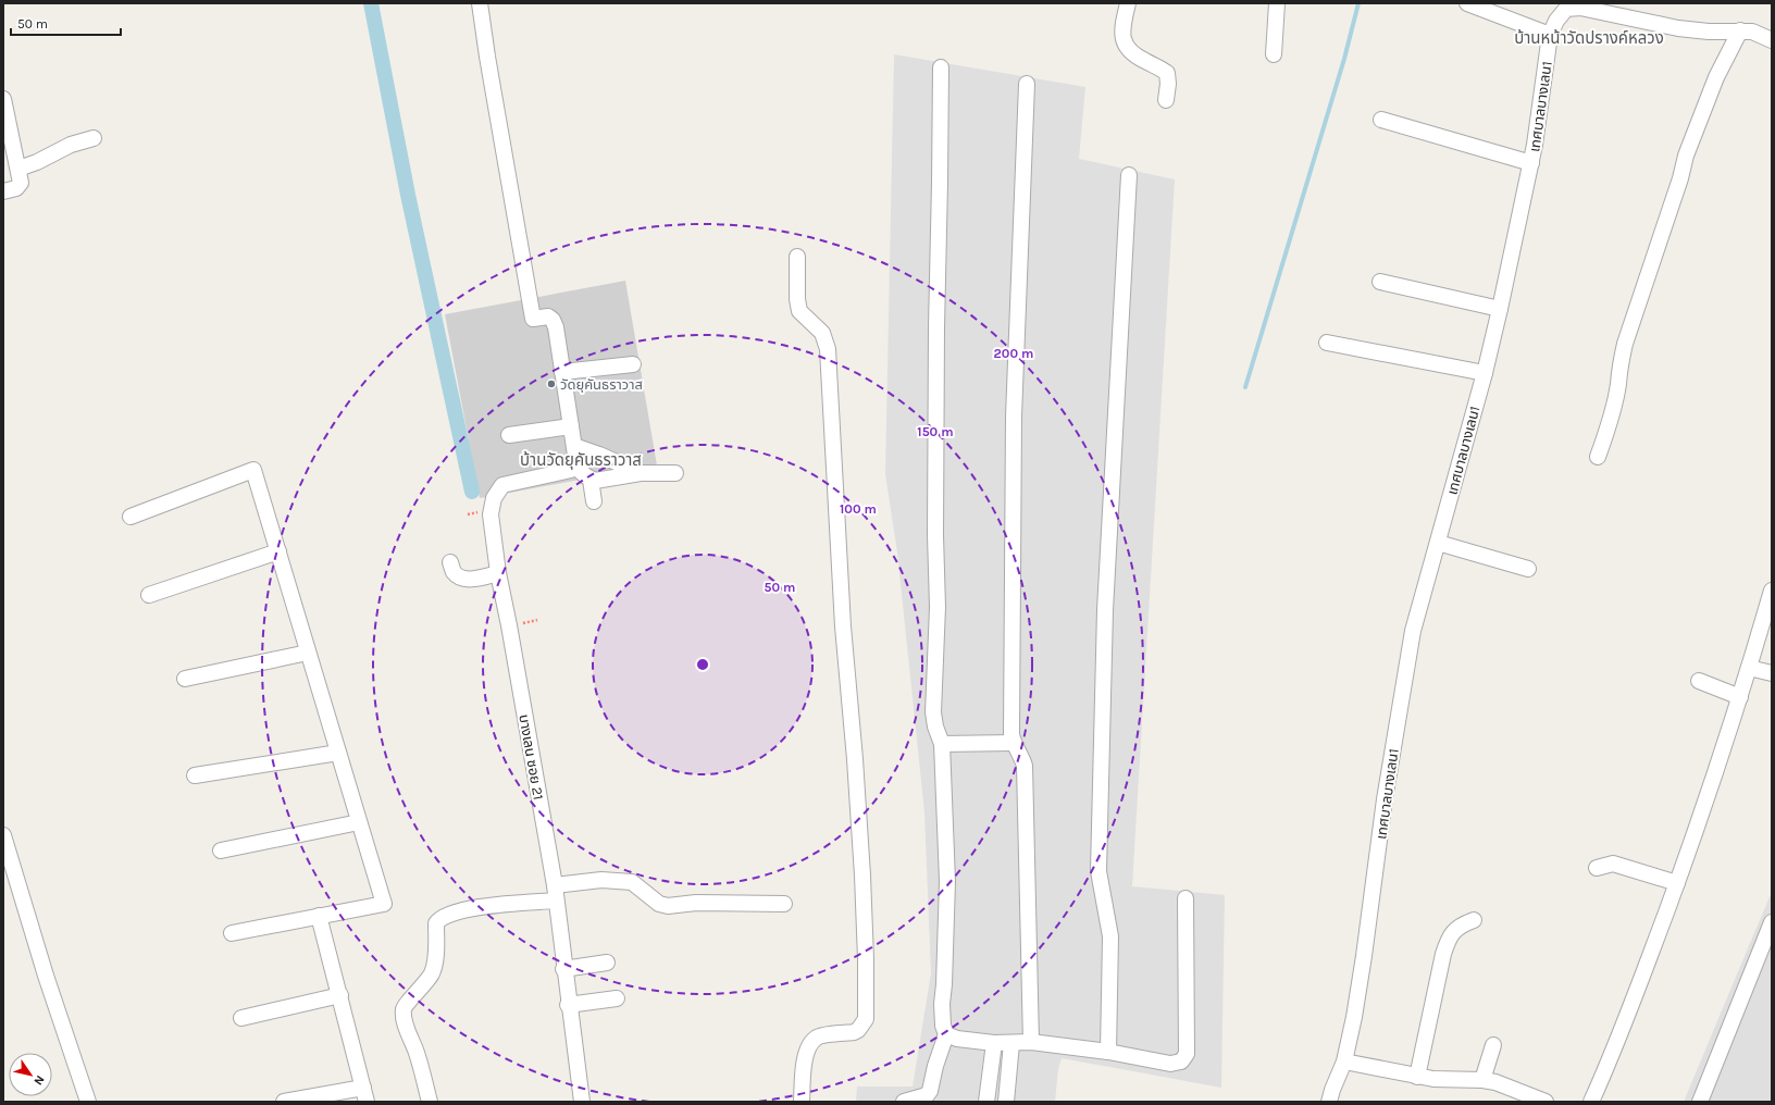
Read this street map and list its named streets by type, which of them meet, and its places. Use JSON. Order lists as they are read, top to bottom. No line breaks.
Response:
{"streets":{"street":["เทศบาลบางเลน1","บางเลน ซอย 21"]},"districts":["บ้านหน้าวัดปรางค์หลวง","บ้านวัดยุคันธราวาส"],"places":["วัดยุคันธราวาส"],"scale_bar":"50 m","north":"bottom right","rings":["200 m","150 m","100 m","50 m"]}
